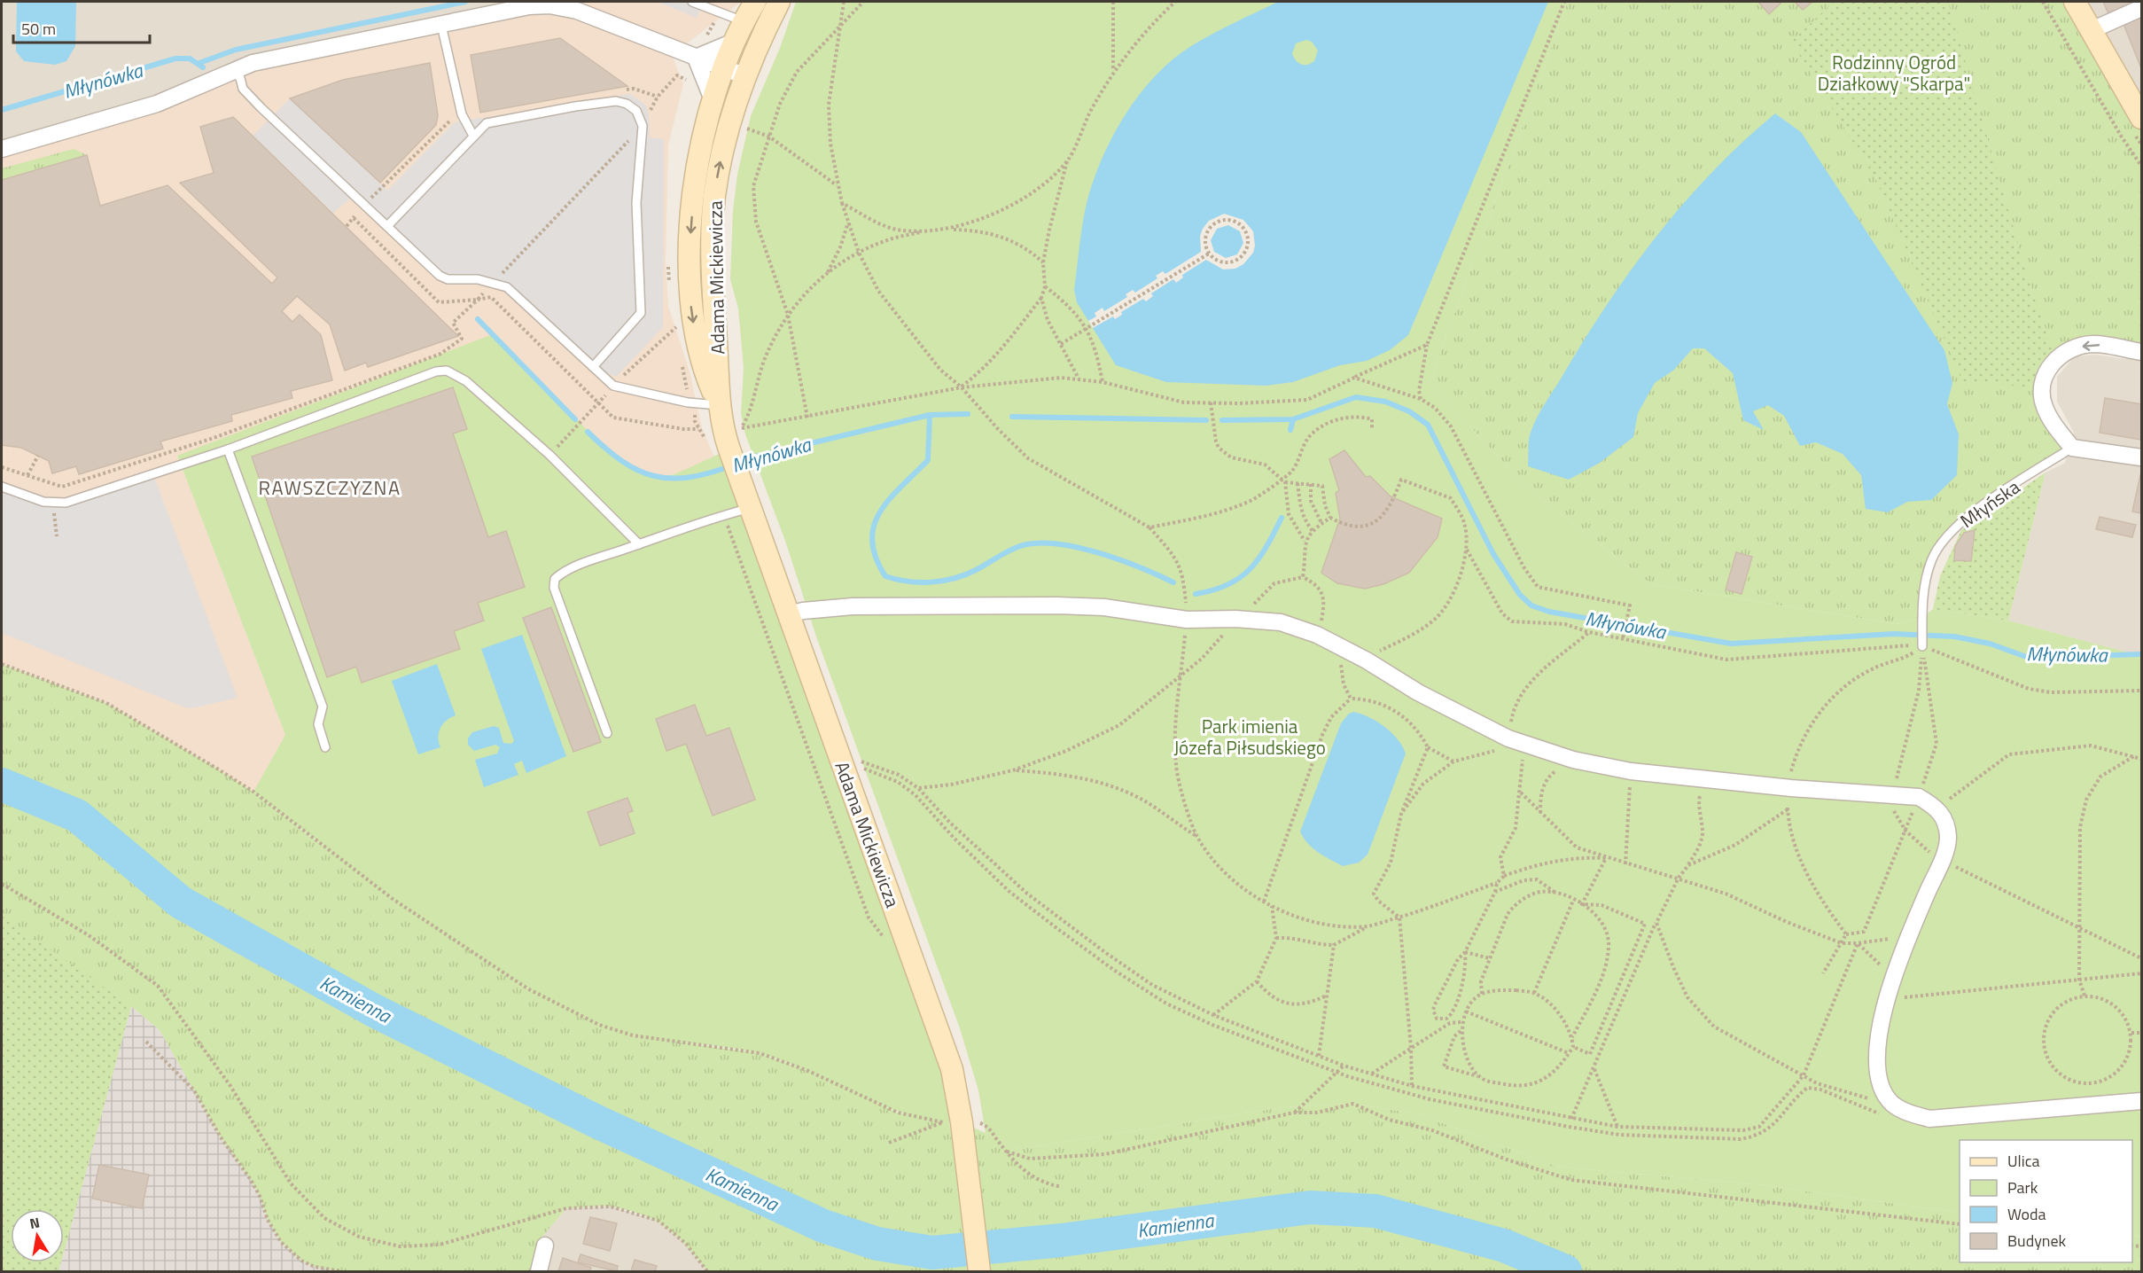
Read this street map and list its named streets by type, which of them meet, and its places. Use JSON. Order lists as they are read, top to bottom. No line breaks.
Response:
{"streets":{"street":["Adama Mickiewicza"],"lane":["Młyńska"]},"districts":["RAWSZCZYZNA"],"water":["Młynówka","Kamienna"],"parks":["Rodzinny Ogród Działkowy \"Skarpa\"","Park imienia Józefa Piłsudskiego"],"legend":["Ulica","Park","Woda","Budynek"],"scale_bar":"50 m","north":"top"}
